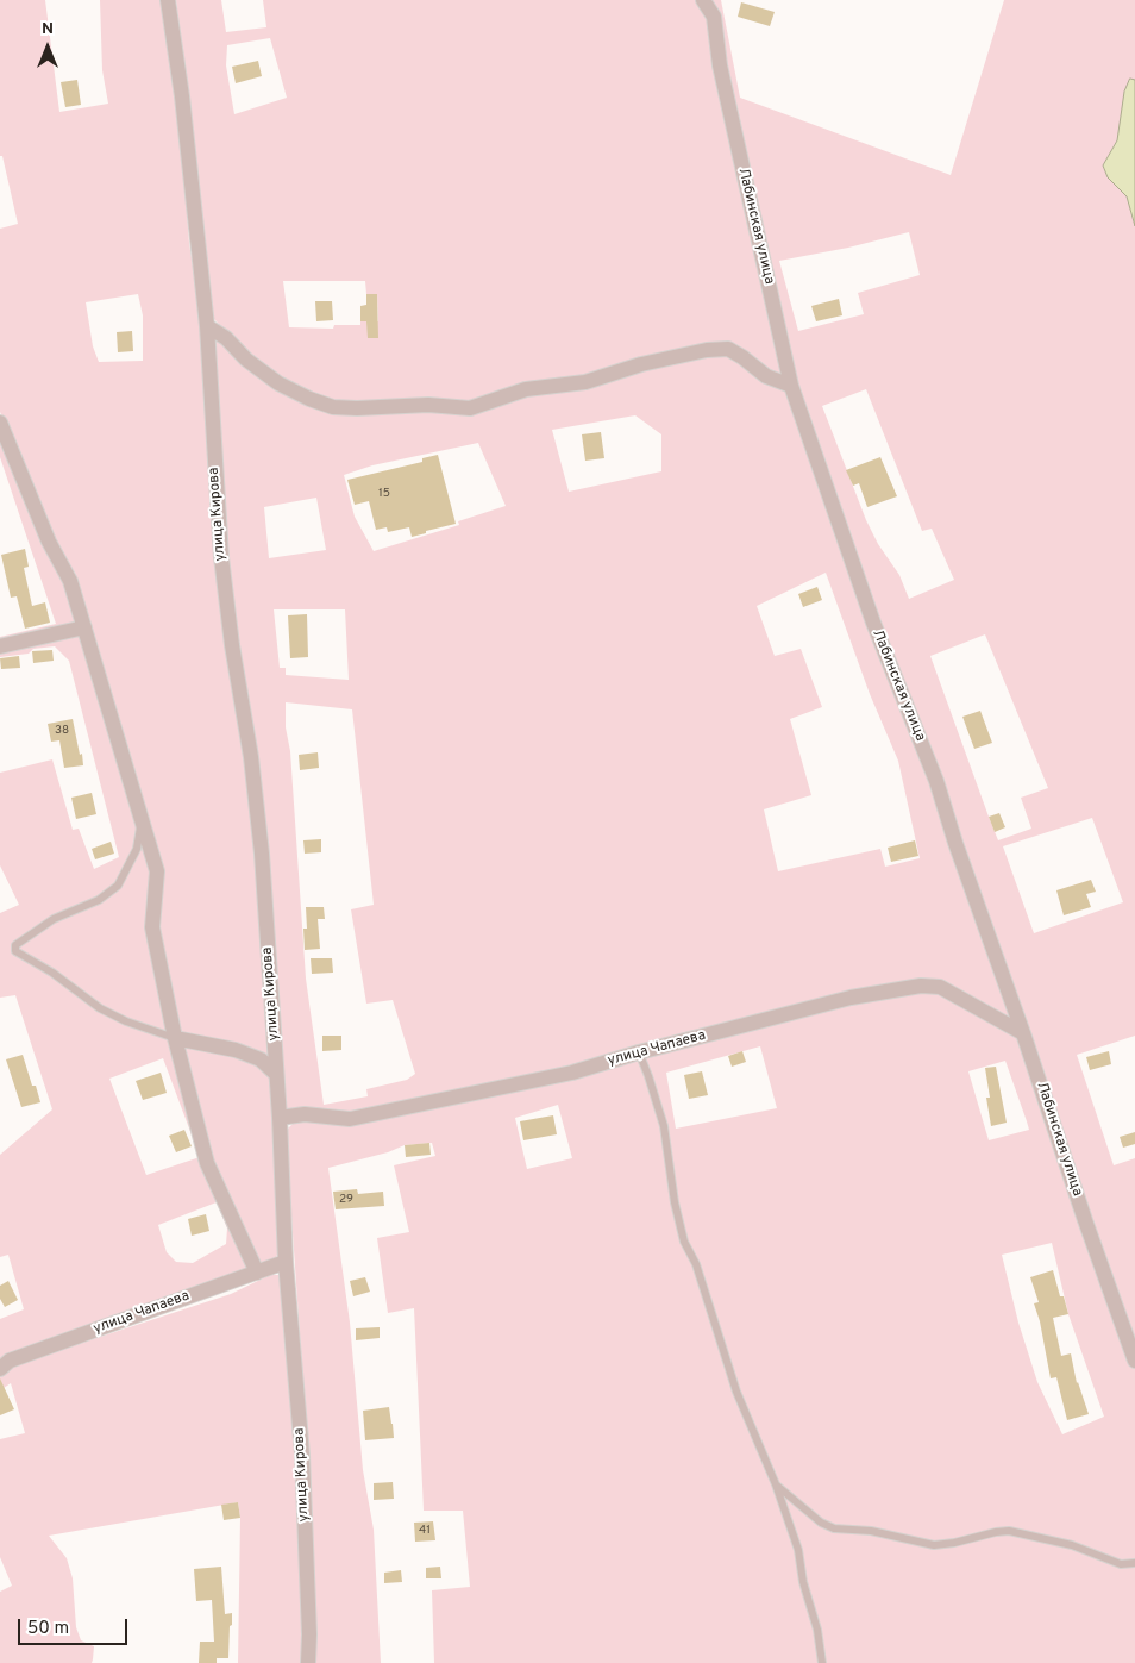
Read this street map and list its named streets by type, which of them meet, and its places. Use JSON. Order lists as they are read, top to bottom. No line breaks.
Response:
{"streets":{"street":["Лабинская улица","улица Кирова","улица Чапаева"]},"crossings":[["Лабинская улица","улица Чапаева"],["улица Кирова","улица Чапаева"]],"house_numbers":["15","38","29","41"],"scale_bar":"50 m","north":"top"}
